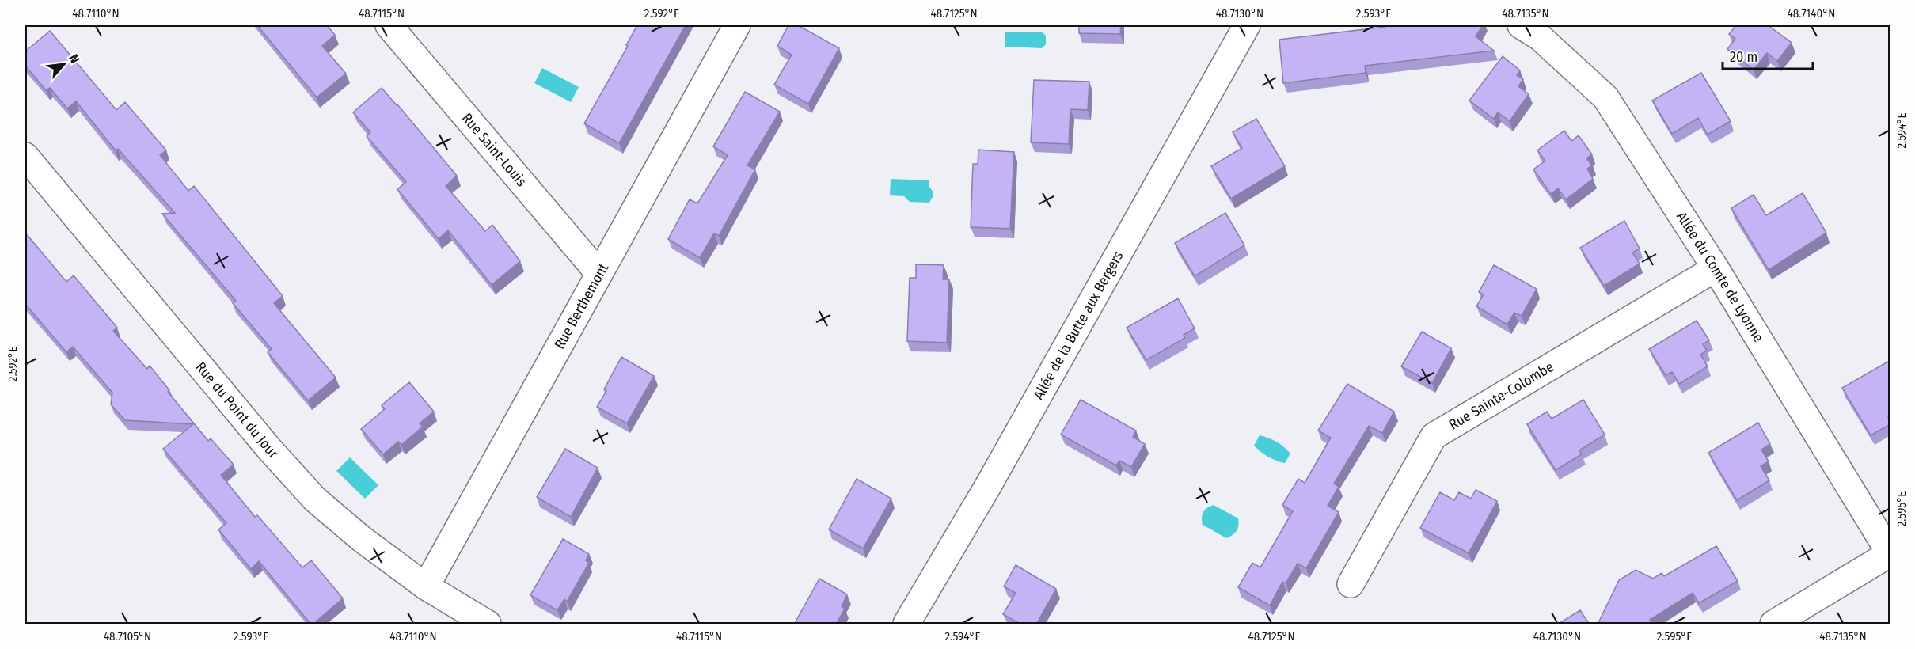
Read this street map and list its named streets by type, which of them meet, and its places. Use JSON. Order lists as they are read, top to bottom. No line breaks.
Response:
{"streets":{"street":["Rue Saint-Louis","Allée du Comte de Lyonne","Rue Berthemont","Allée de la Butte aux Bergers","Rue Sainte-Colombe","Rue du Point du Jour"]},"crossings":[["Rue Saint-Louis","Rue Berthemont"],["Allée du Comte de Lyonne","Rue Sainte-Colombe"],["Rue Berthemont","Rue du Point du Jour"]],"scale_bar":"20 m","north":"top right","coordinates":["48.7110°N","48.7115°N","2.592°E","48.7125°N","48.7130°N","2.593°E","48.7135°N","48.7140°N","2.594°E","2.595°E","48.7105°N"]}
